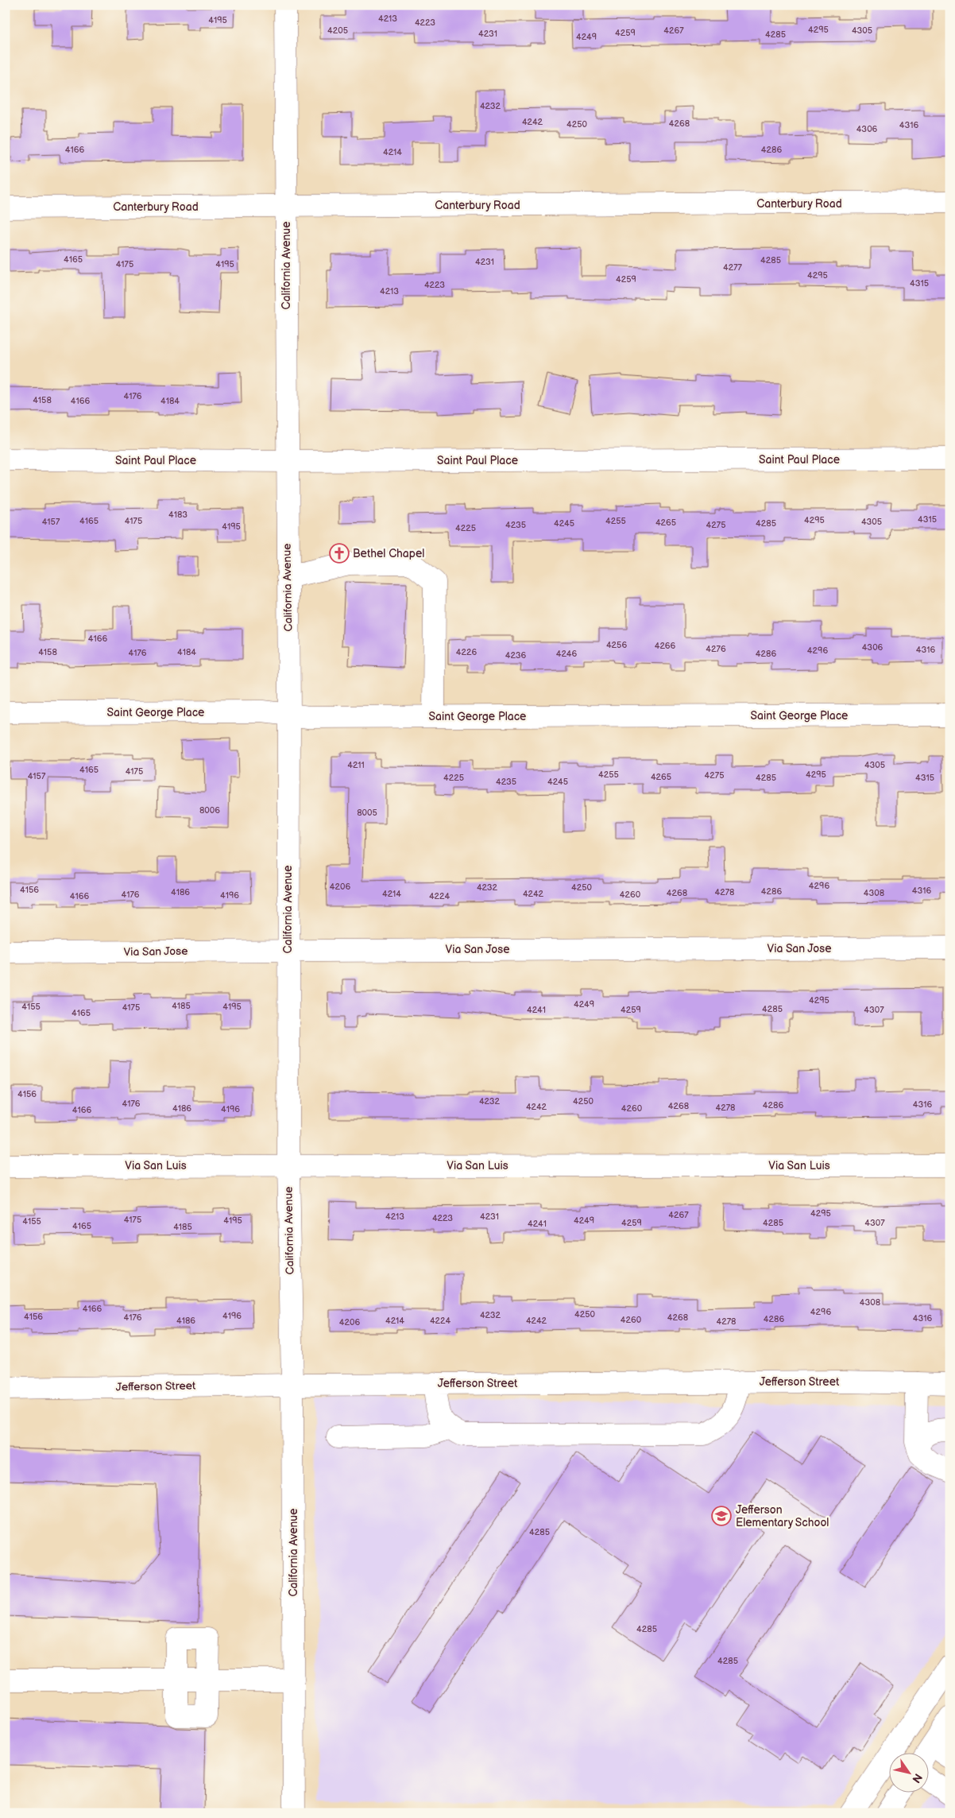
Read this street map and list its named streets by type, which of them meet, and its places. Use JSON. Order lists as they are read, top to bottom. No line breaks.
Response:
{"streets":{"street":["Canterbury Road","California Avenue","Saint Paul Place","Saint George Place","Via San Jose","Via San Luis","Jefferson Street"]},"crossings":[["Canterbury Road","California Avenue"],["California Avenue","Saint Paul Place"],["California Avenue","Saint George Place"],["California Avenue","Via San Jose"],["California Avenue","Via San Luis"],["California Avenue","Jefferson Street"]],"places":{"church":["Bethel Chapel"],"school or university":["Jefferson Elementary School"]},"house_numbers":["4213","4195","4223","4295","4205","4267","4305","4259","4231","4285","4249","4232","4242","4268","4250","4316","4306","4166","4286","4214","4165","4285","4231","4175","4195","4277","4295","4259","4315","4223","4213","4176","4158","4166","4184","4183","4315","4295","4165","4175","4255","4157","4305","4265","4245","4285","4235","4275","4195","4225","4166","4256","4266","4306","4276","4316","4296","4158","4184","4226","4176","4246","4286","4236","4211","4305","4165","4175","4255","4295","4275","4157","4265","4225","4285","4315","4235","4245","8006","8005","4296","4206","4232","4250","4156","4316","4286","4186","4278","4268","4308","4214","4242","4176","4260","4196","4166","4224","4295","4249","4185","4155","4195","4175","4285","4241","4259","4307","4165","4156","4232","4250","4176","4316","4286","4268","4242","4278","4186","4260","4196","4166","4295","4267","4213","4231","4223","4175","4195","4249","4155","4259","4285","4307","4241","4165","4185","4308","4166","4296","4250","4232","4196","4156","4176","4268","4316","4286","4260","4186","4214","4224","4242","4278","4206","4285","4285","4285"],"north":"bottom right"}
